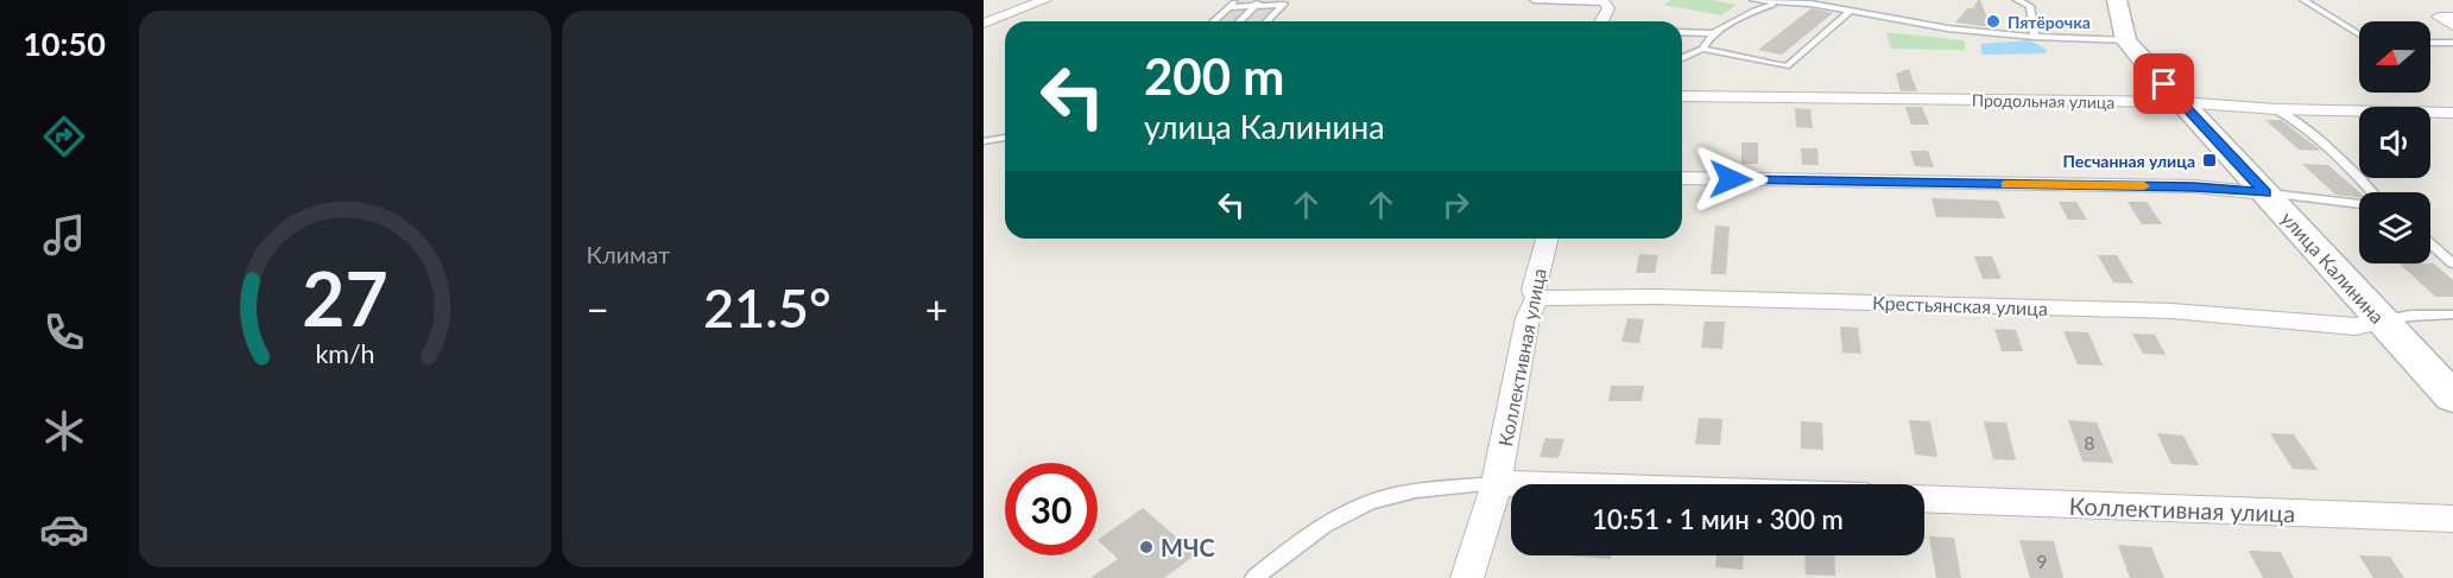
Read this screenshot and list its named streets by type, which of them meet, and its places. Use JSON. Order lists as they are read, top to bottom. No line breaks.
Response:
{"streets":{"main road":["улица Калинина"],"street":["Продольная улица","Крестьянская улица","Коллективная улица"]},"crossings":[["Продольная улица","улица Калинина"],["улица Калинина","Крестьянская улица"],["Крестьянская улица","Коллективная улица"]],"places":{"other":["Пятёрочка","МЧС"],"transit":["Песчанная улица"]},"house_numbers":["8","9"],"north":"left","page":{"tabs":"10:50","tile":"Климат","turn":["200 m","улица Калинина"],"heat":["−","21.5°","+"],"limit":"30","trip":"10:51 · 1 мин · 300 m","gauge":["27","km/h"]}}
